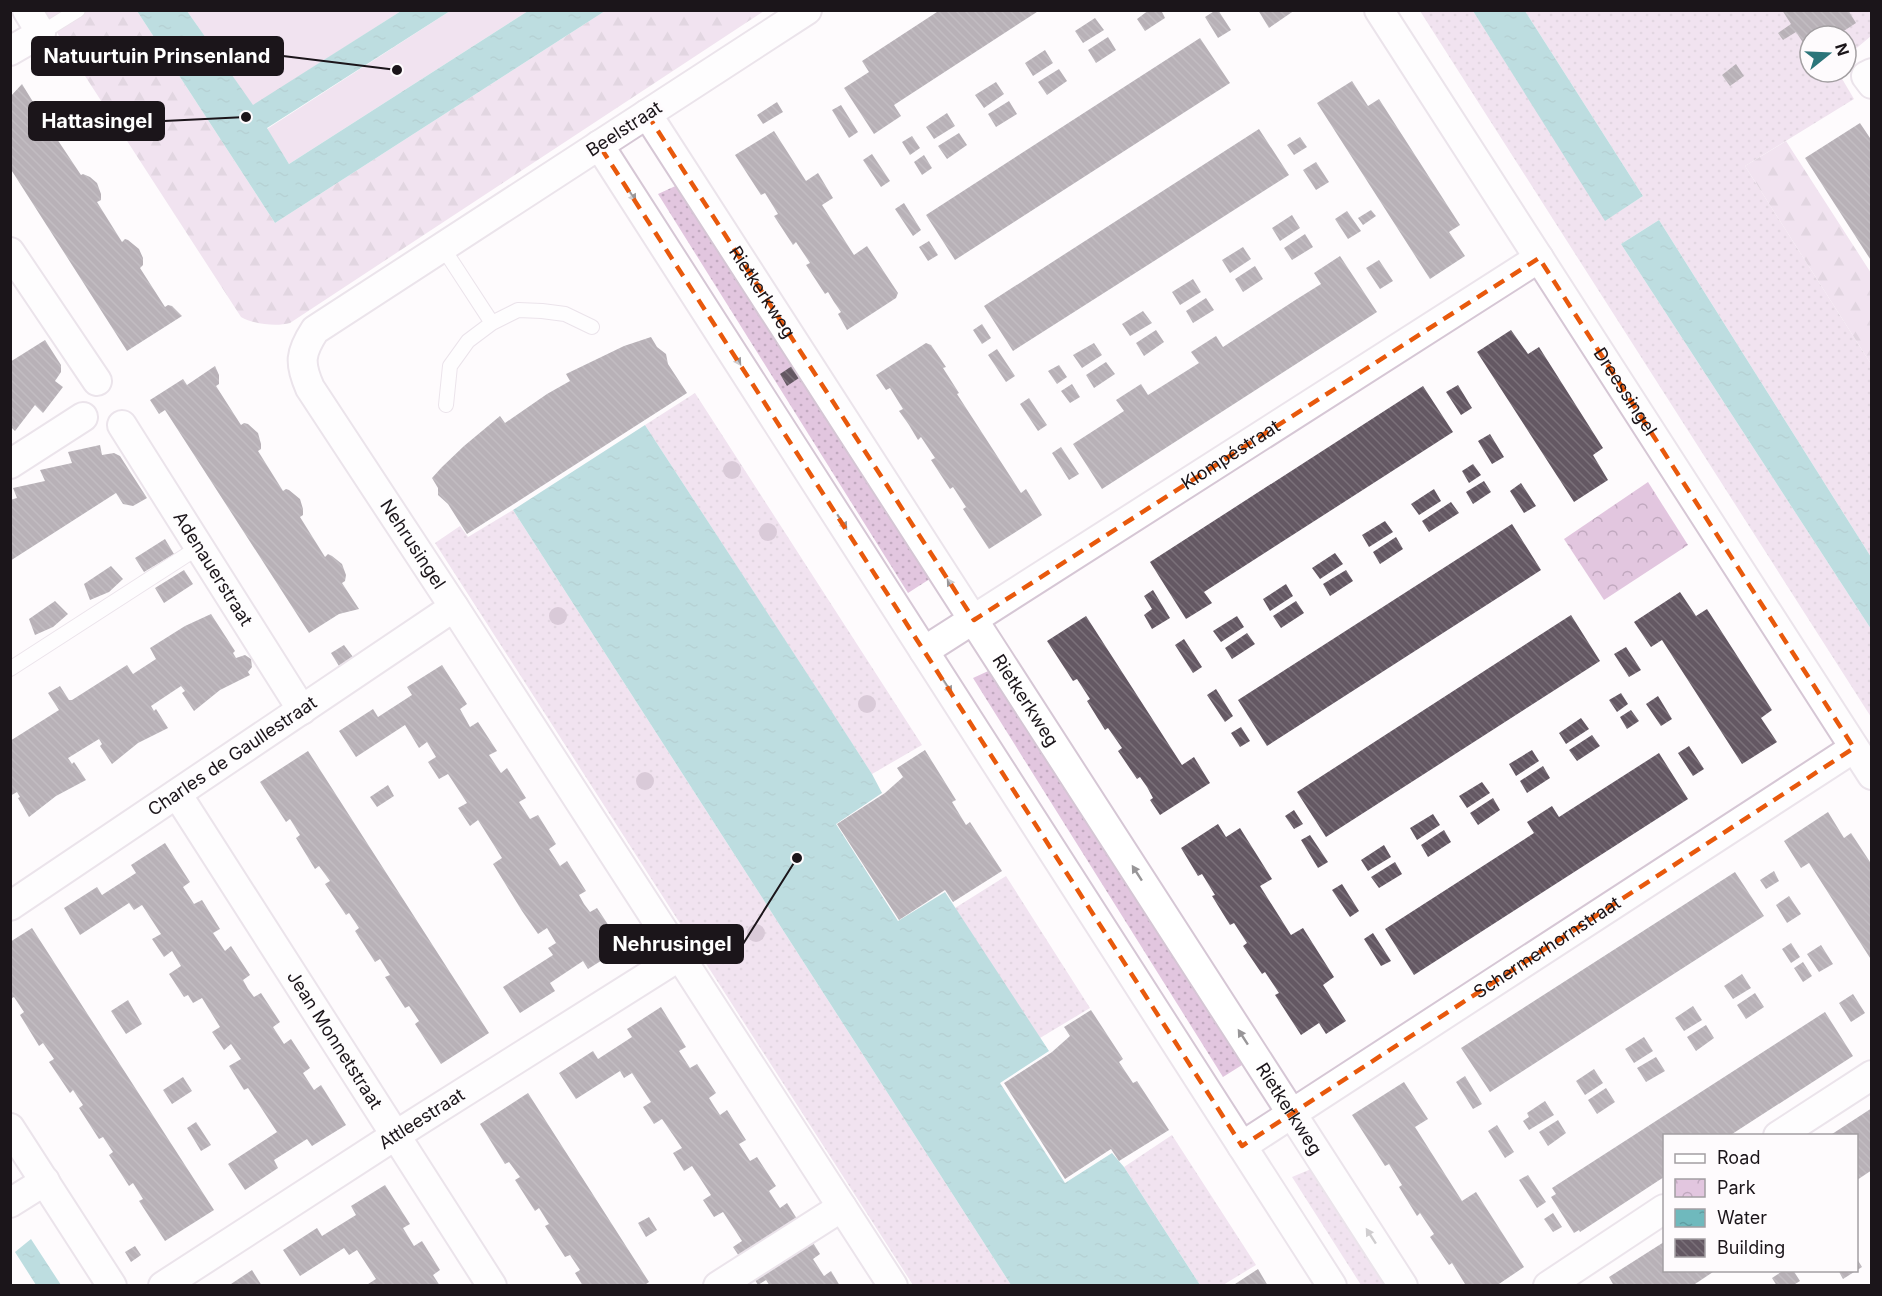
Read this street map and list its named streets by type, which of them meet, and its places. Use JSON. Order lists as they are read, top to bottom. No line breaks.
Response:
{"streets":{"street":["Beelstraat","Rietkerkweg","Dreessingel","Klompéstraat","Nehrusingel","Adenauerstraat","Charles de Gaullestraat","Schermerhornstraat","Jean Monnetstraat","Attleestraat"]},"crossings":[["Beelstraat","Rietkerkweg"],["Beelstraat","Nehrusingel"],["Rietkerkweg","Klompéstraat"],["Rietkerkweg","Schermerhornstraat"],["Dreessingel","Klompéstraat"],["Dreessingel","Schermerhornstraat"],["Nehrusingel","Charles de Gaullestraat"],["Nehrusingel","Attleestraat"],["Adenauerstraat","Charles de Gaullestraat"],["Charles de Gaullestraat","Jean Monnetstraat"],["Jean Monnetstraat","Attleestraat"]],"places":["Natuurtuin Prinsenland","Hattasingel","Nehrusingel"],"legend":["Road","Park","Water","Building"],"north":"right"}
